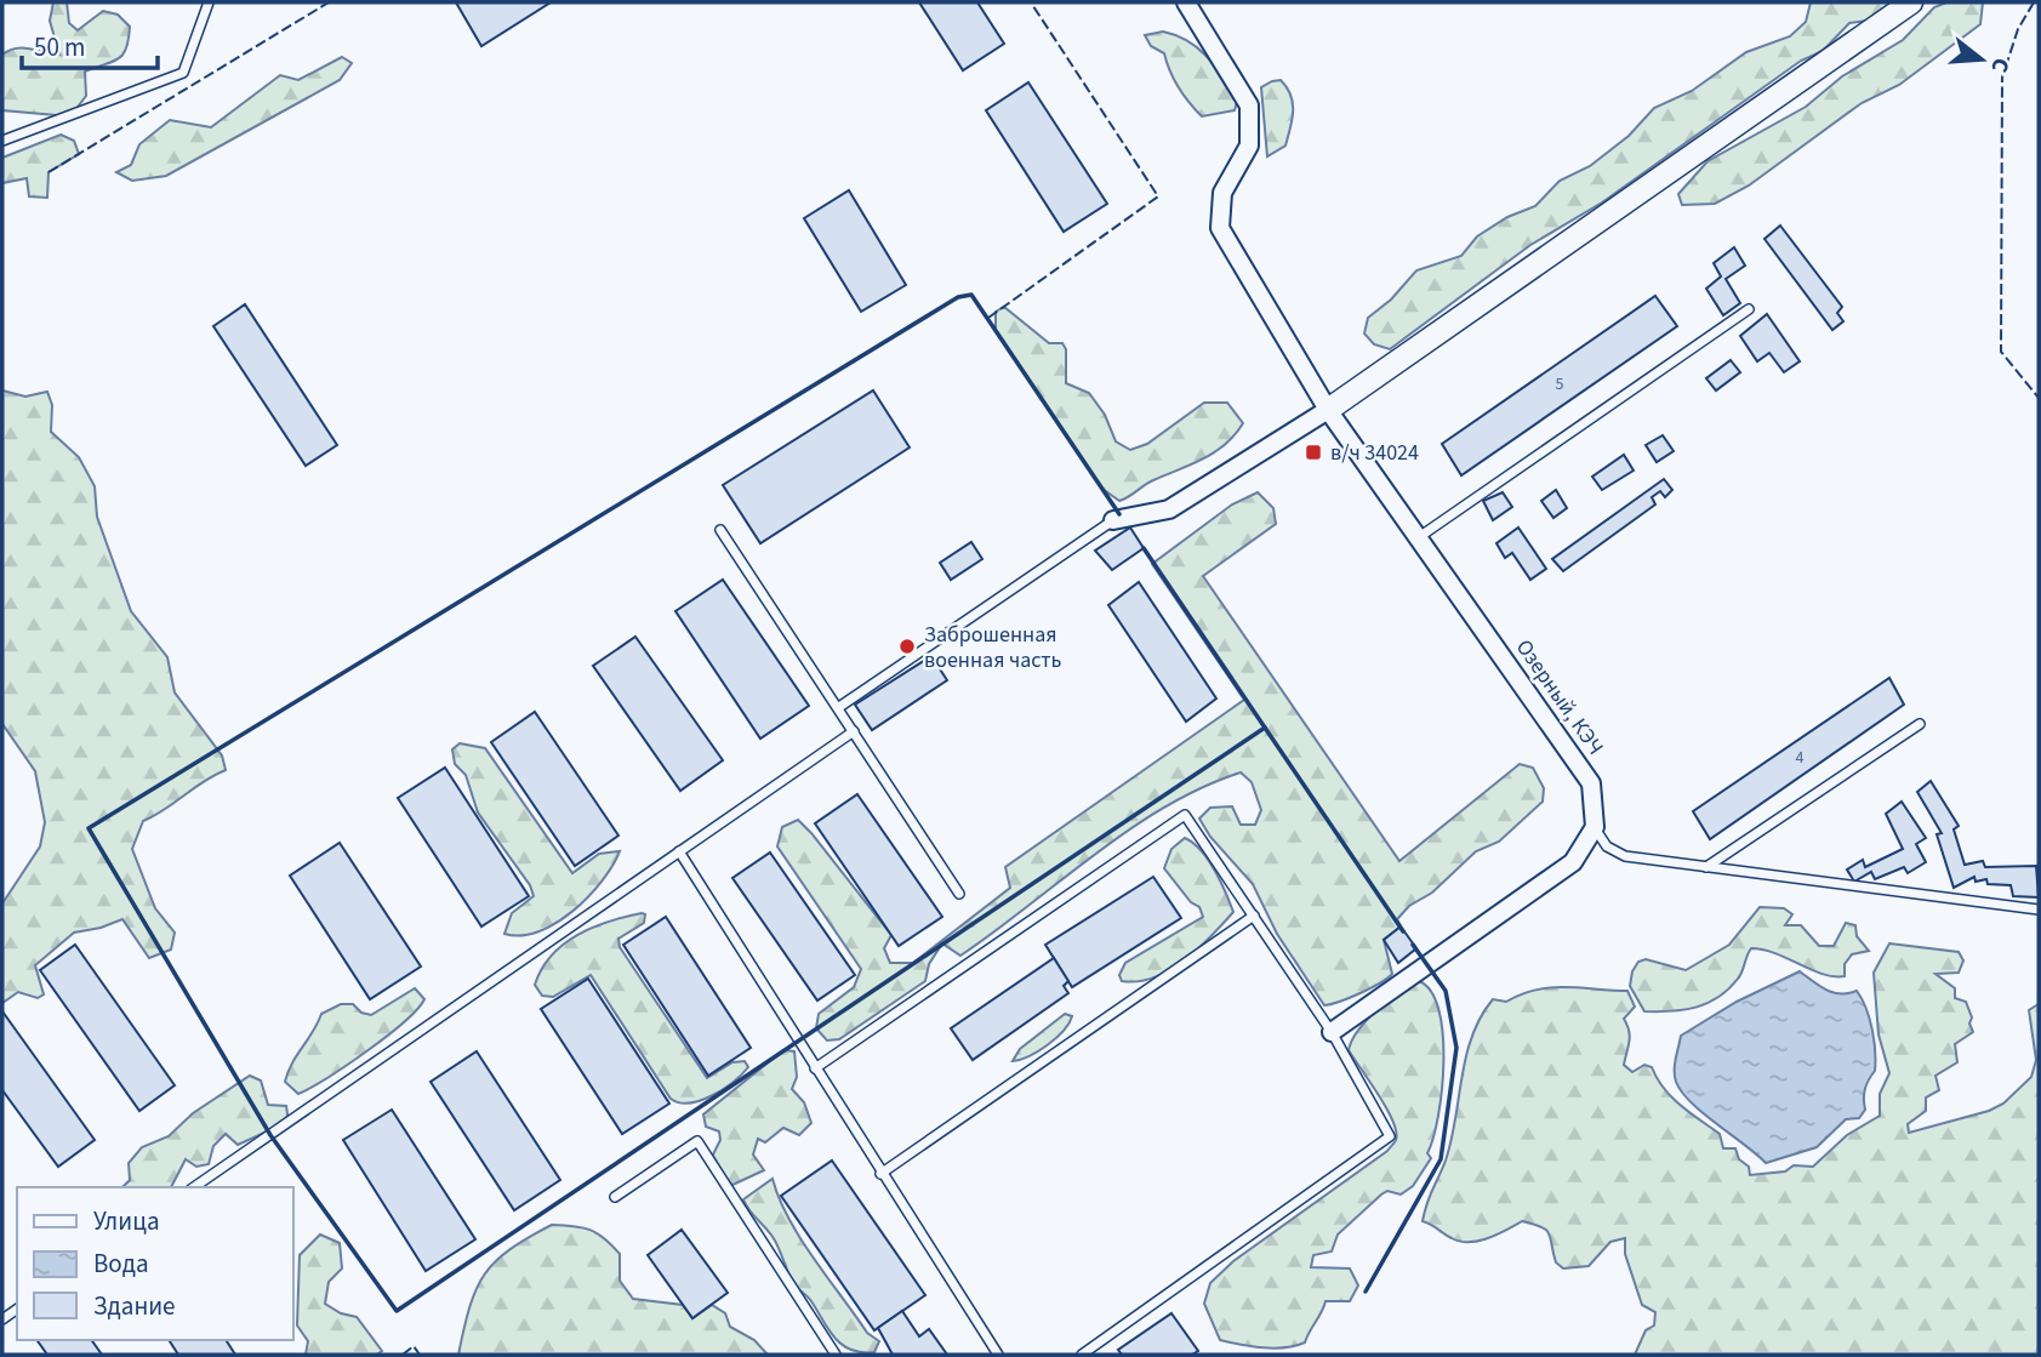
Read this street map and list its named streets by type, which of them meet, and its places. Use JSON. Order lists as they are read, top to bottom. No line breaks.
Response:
{"streets":{"street":["Озерный, КЭЧ"]},"places":{"transit":["в/ч 34024"],"other":["Заброшенная военная часть"]},"house_numbers":["5","4"],"legend":["Улица","Вода","Здание"],"scale_bar":"50 m","north":"right"}
